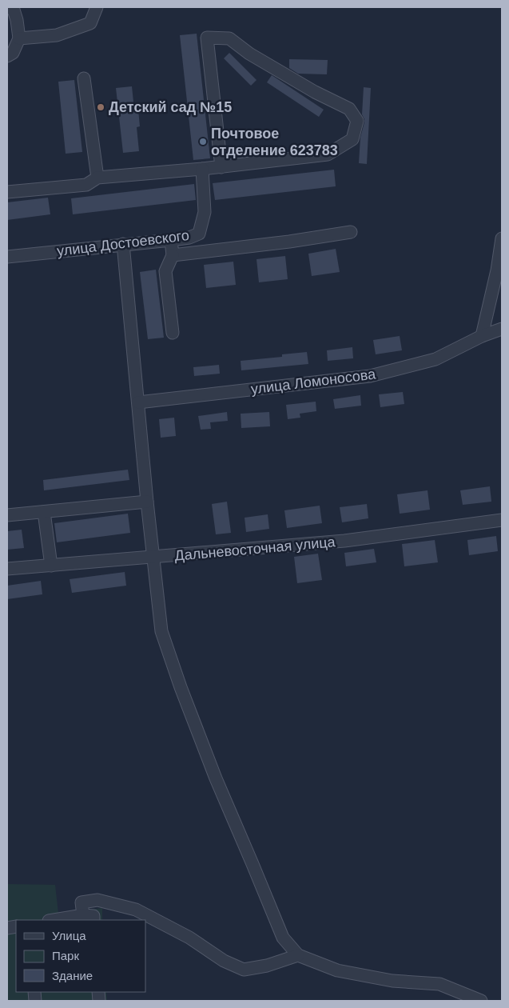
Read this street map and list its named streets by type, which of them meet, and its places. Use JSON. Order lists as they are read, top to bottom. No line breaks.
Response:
{"streets":{"street":["улица Достоевского","улица Ломоносова","Дальневосточная улица"]},"places":["Детский сад №15","Почтовое отделение 623783"],"legend":["Улица","Парк","Здание"]}
